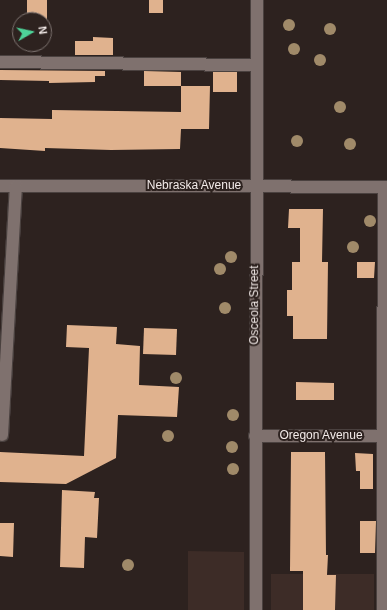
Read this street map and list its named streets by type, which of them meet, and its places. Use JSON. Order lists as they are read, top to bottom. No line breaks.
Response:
{"streets":{"street":["Nebraska Avenue","Osceola Street","Oregon Avenue"]},"crossings":[["Nebraska Avenue","Osceola Street"],["Osceola Street","Oregon Avenue"]],"north":"right"}
